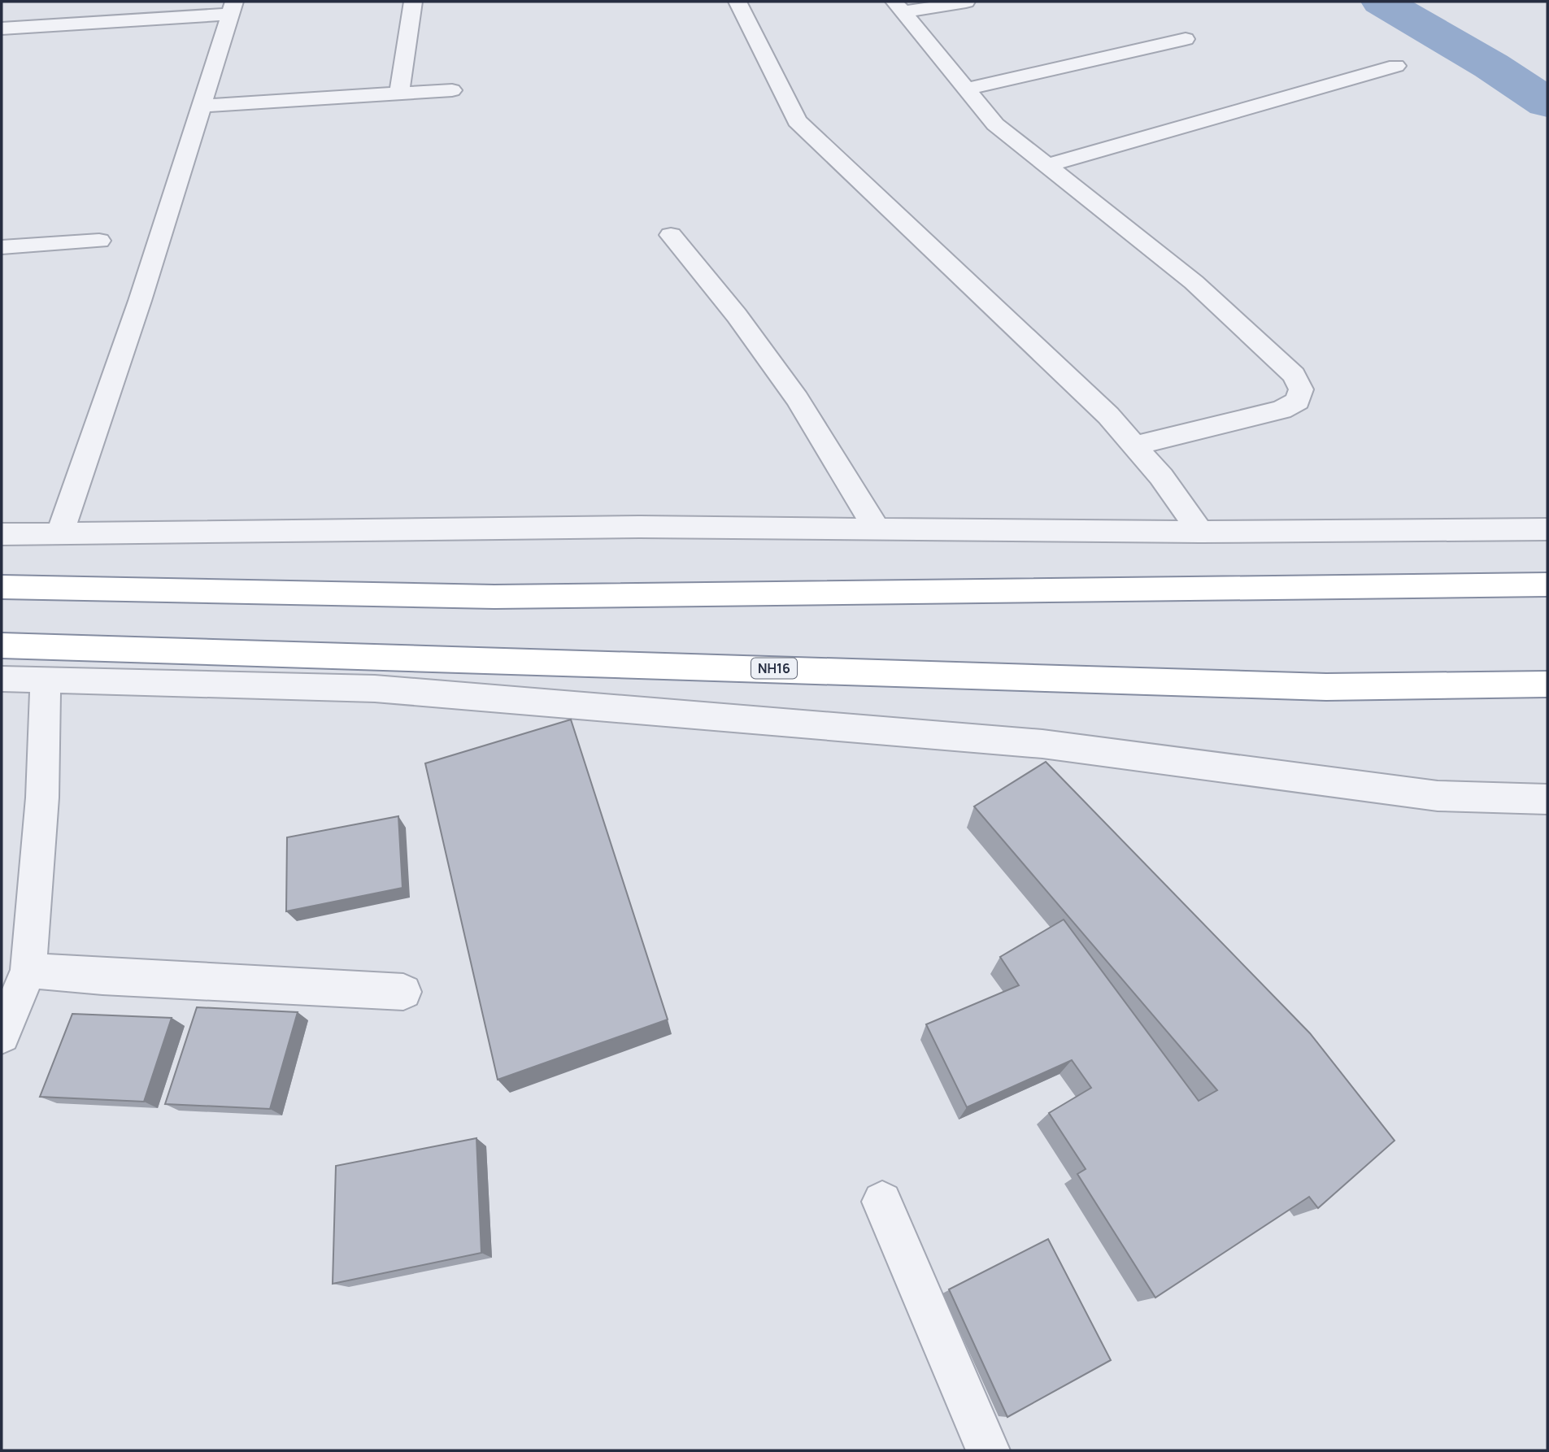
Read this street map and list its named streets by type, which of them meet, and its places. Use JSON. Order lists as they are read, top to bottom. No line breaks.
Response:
{"streets":{"highway":["NH16"]}}
